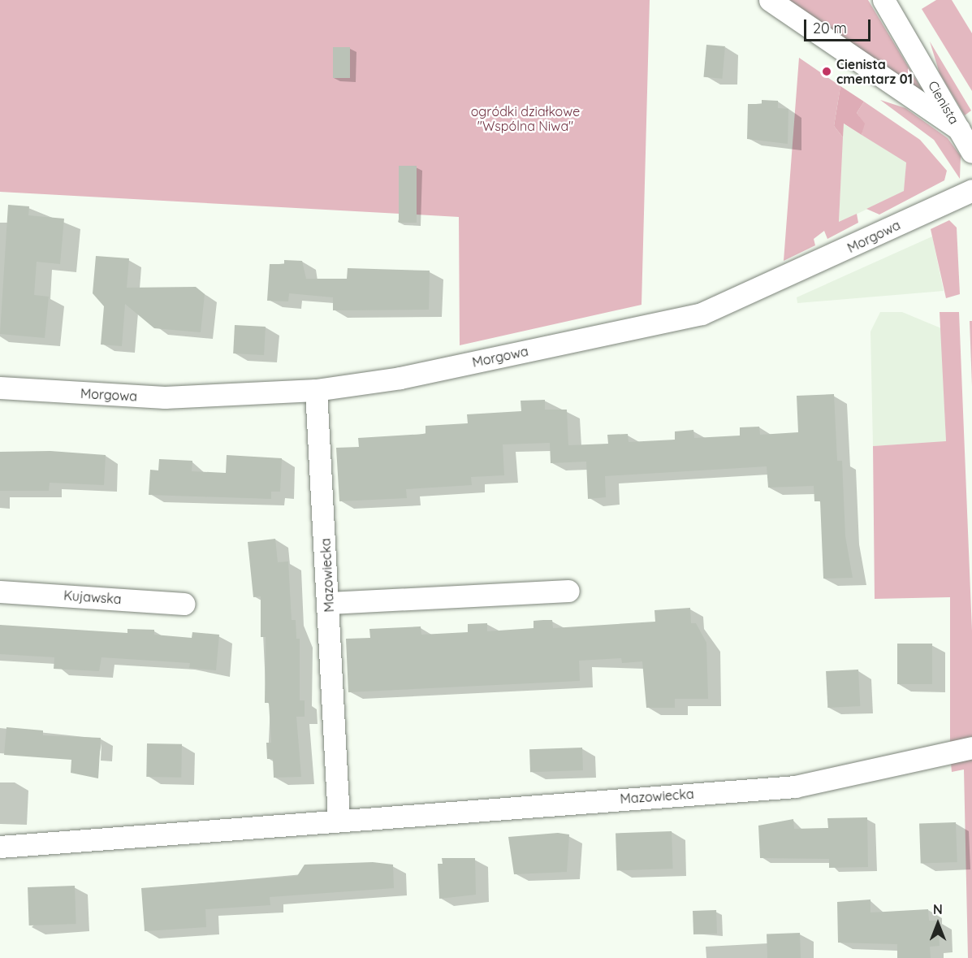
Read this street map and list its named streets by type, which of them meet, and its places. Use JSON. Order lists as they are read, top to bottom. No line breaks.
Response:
{"streets":{"street":["Cienista","Morgowa","Mazowiecka","Kujawska"]},"crossings":[["Morgowa","Mazowiecka"]],"parks":["ogródki działkowe \"Wspólna Niwa\""],"places":["Cienista cmentarz 01"],"scale_bar":"20 m","north":"top"}
